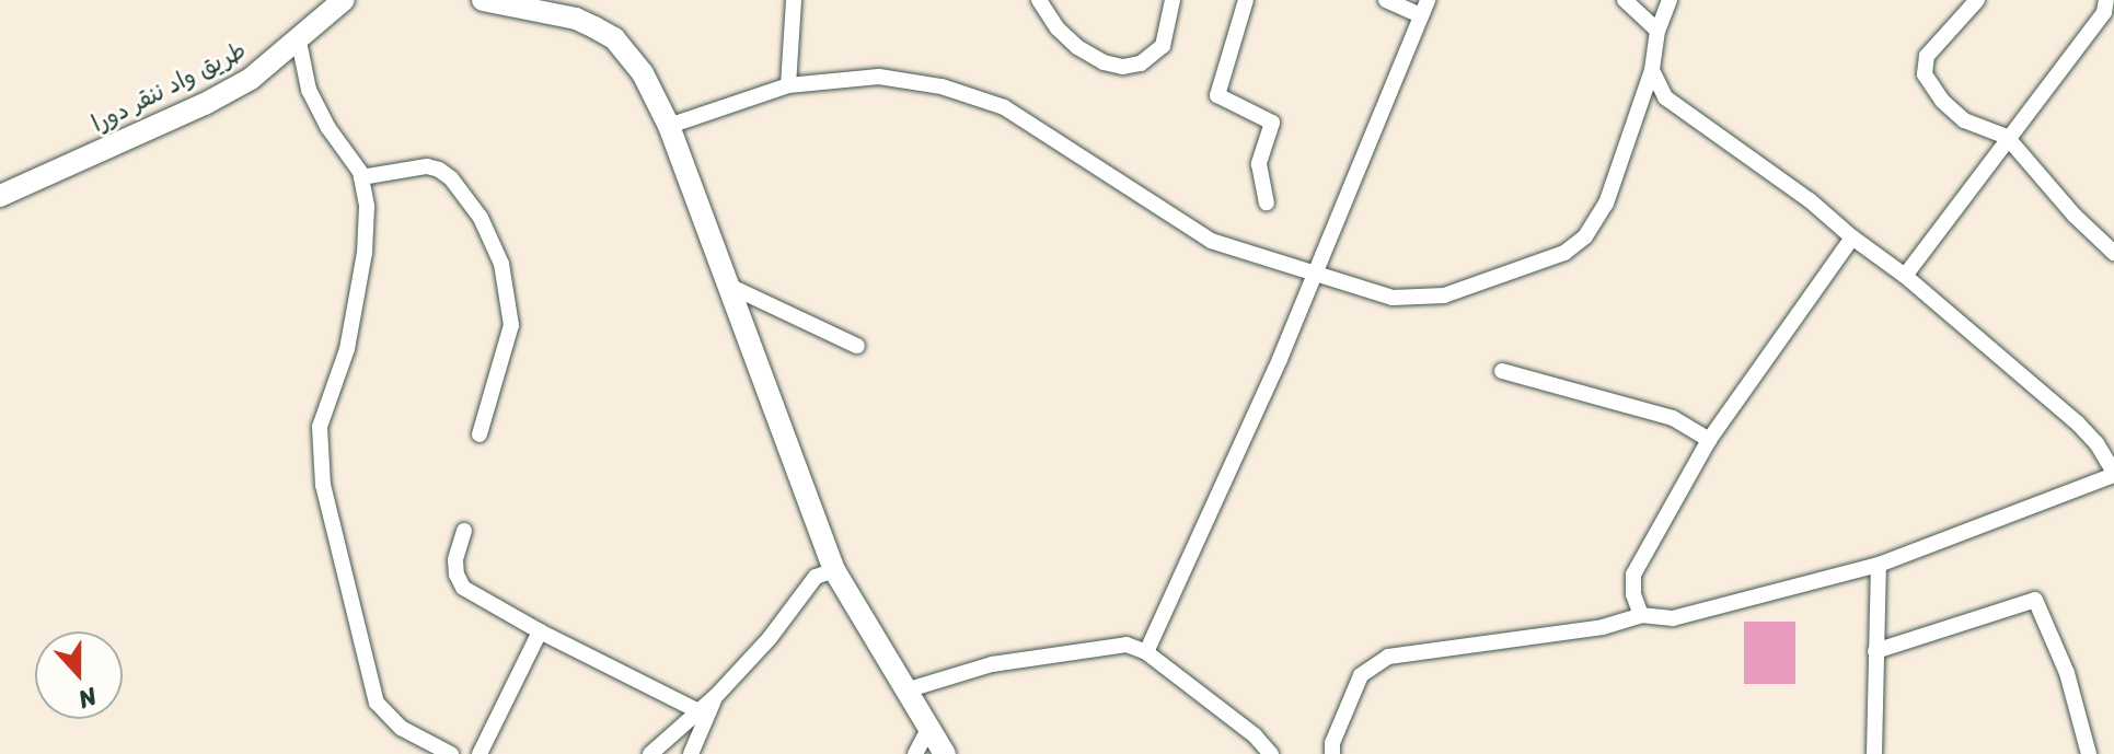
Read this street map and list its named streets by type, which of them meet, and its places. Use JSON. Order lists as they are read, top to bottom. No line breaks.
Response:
{"streets":{"street":["طريق واد ننقر دورا"]},"north":"bottom"}
